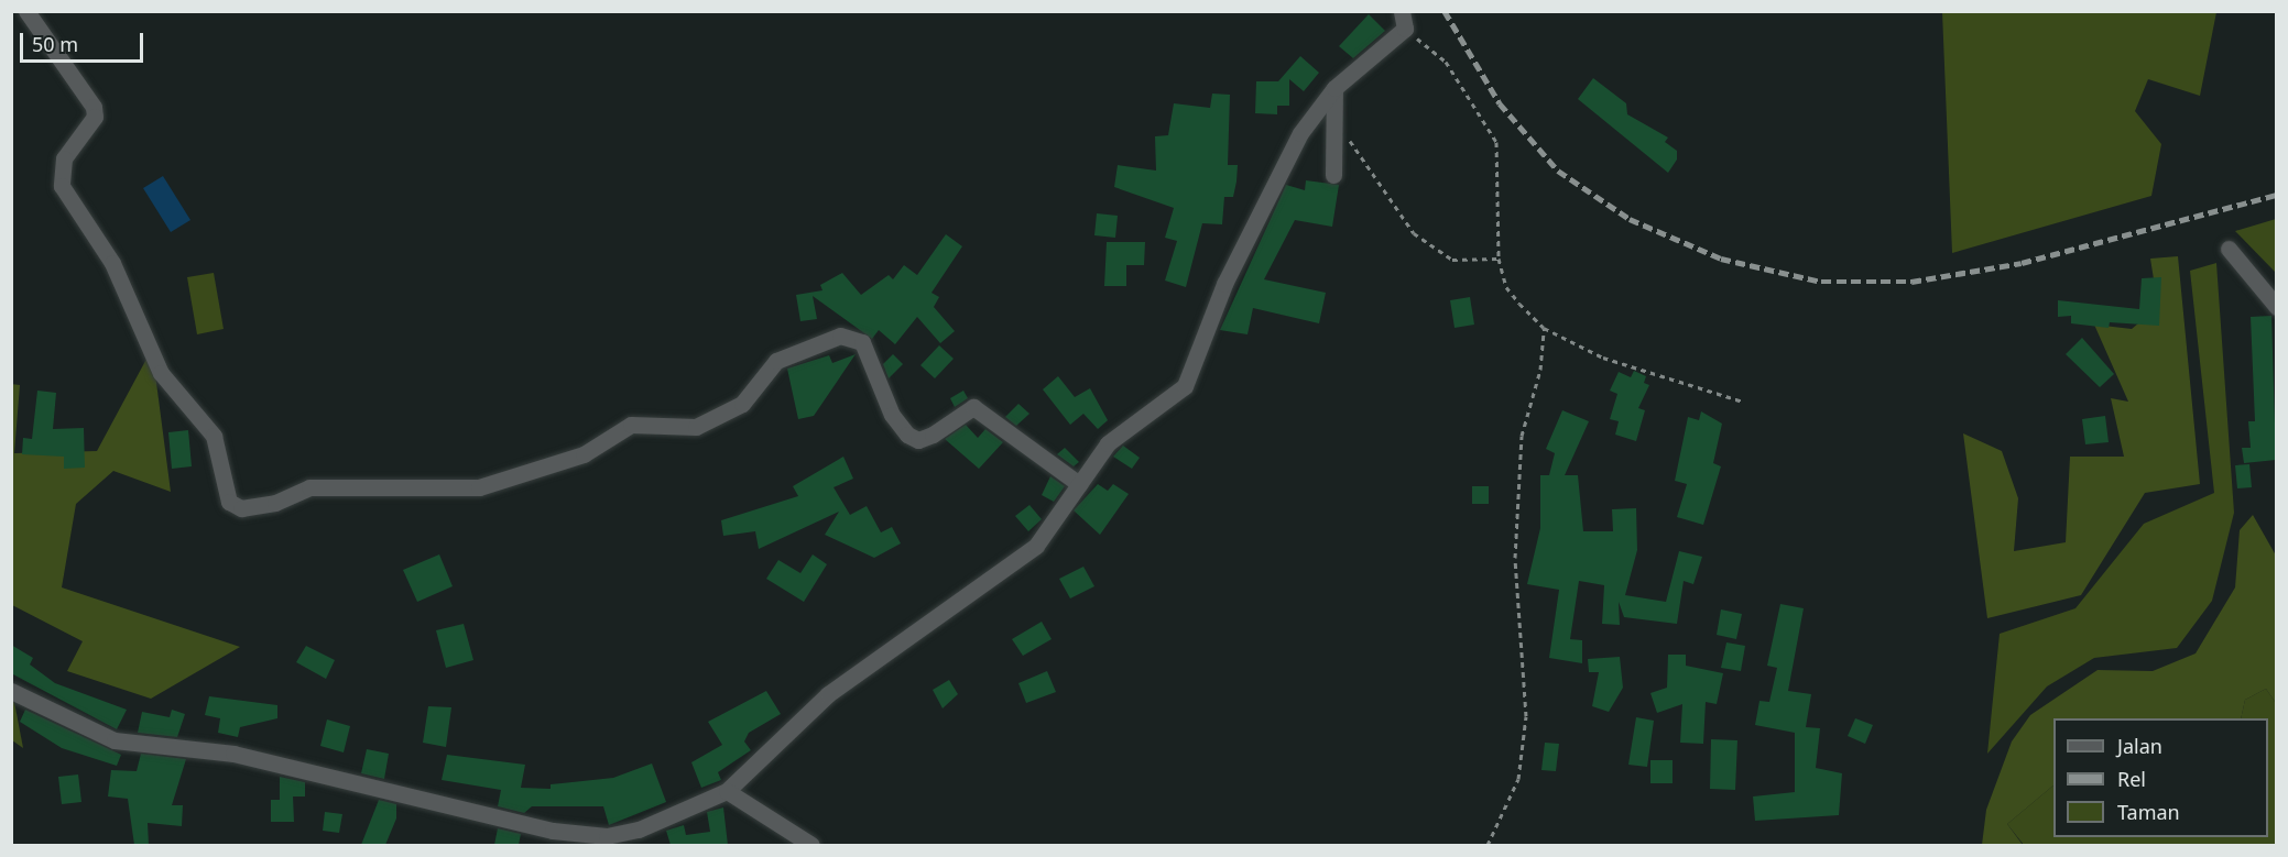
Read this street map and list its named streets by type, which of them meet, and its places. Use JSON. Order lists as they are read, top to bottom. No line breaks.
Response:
{"legend":["Jalan","Rel","Taman"],"scale_bar":"50 m"}
